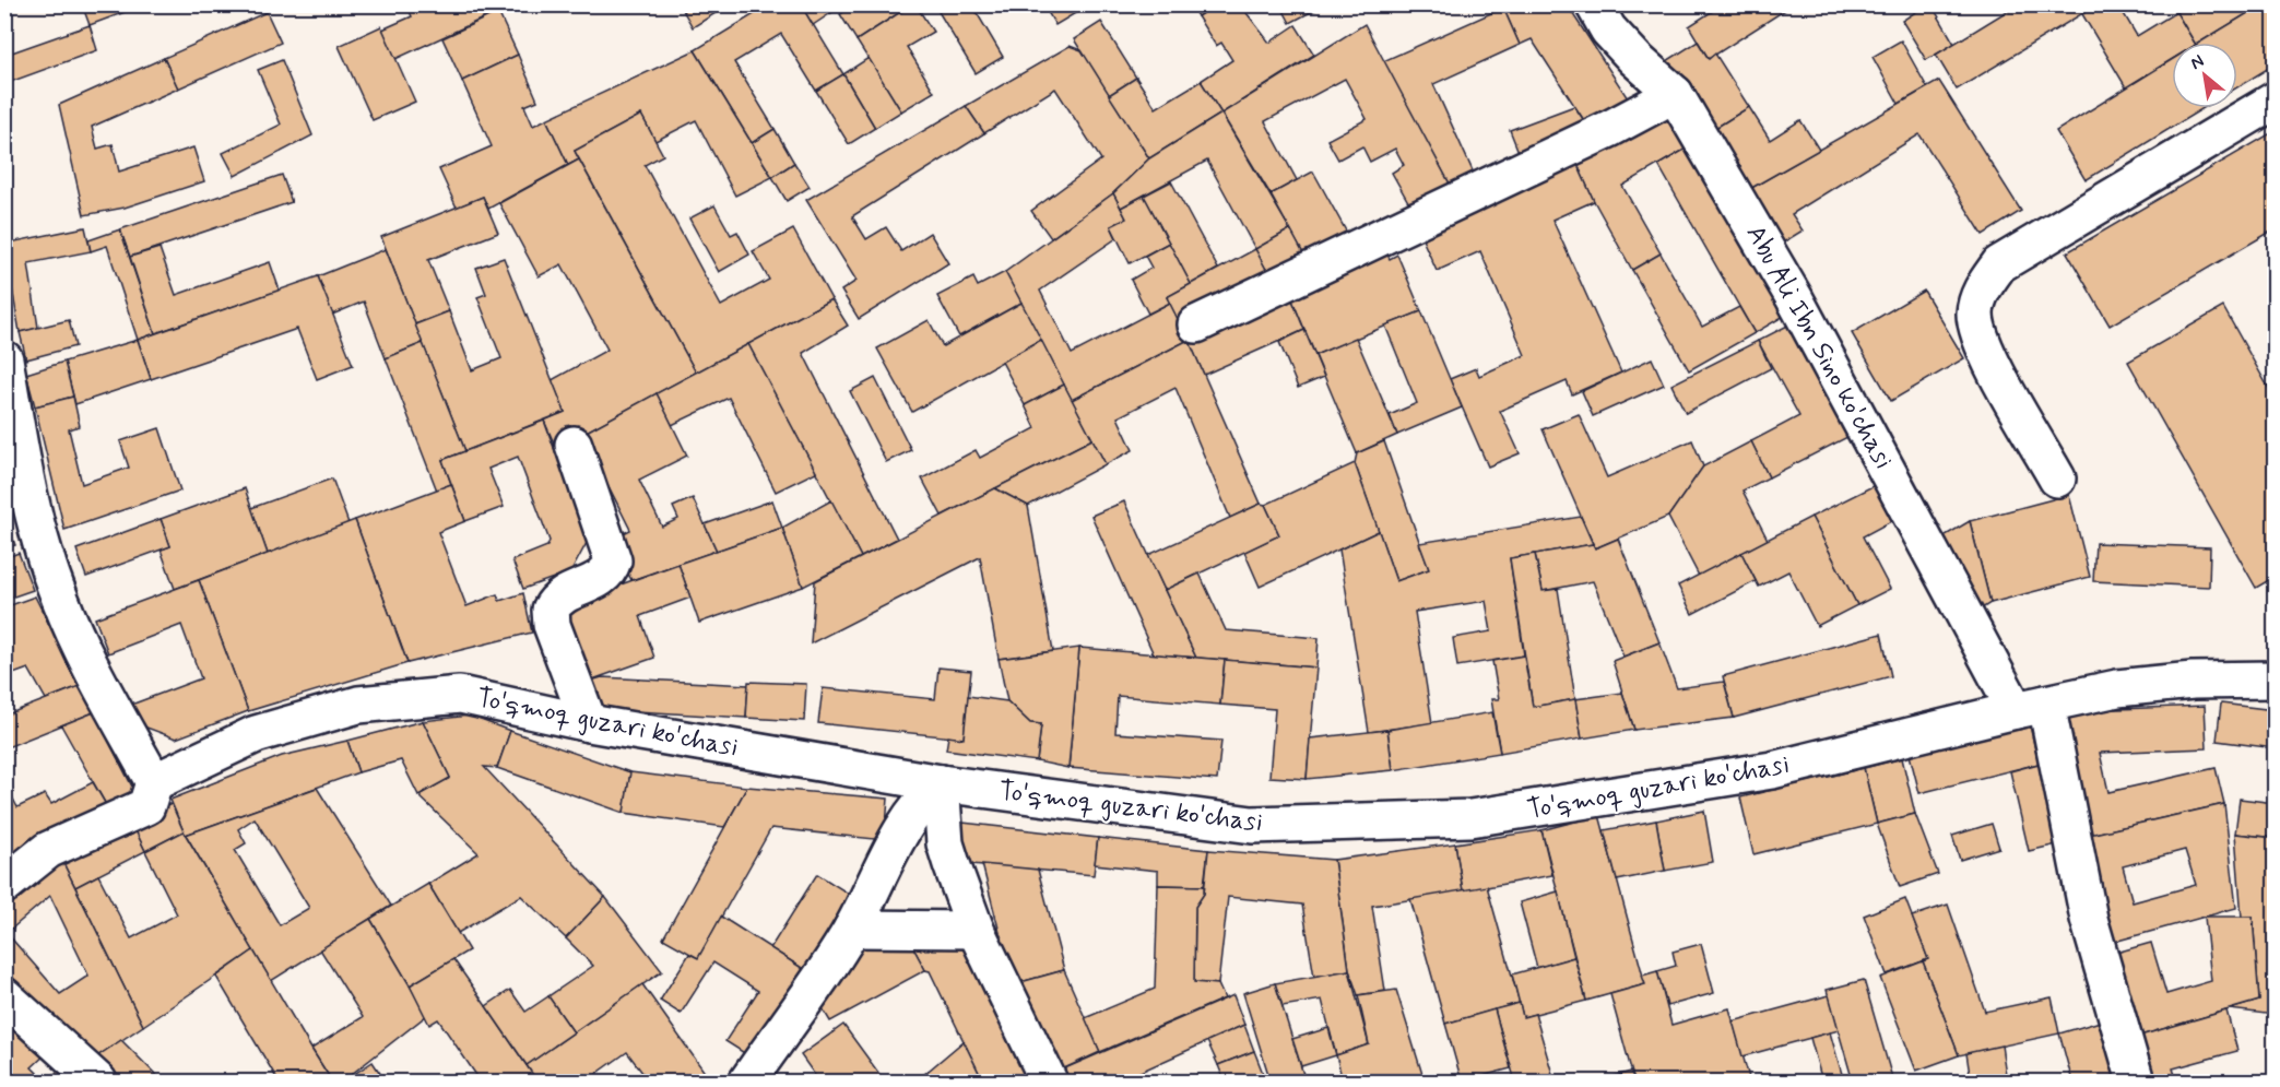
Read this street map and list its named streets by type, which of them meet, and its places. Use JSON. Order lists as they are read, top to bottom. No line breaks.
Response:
{"streets":{"street":["Abu Ali Ibn Sino ko'chasi","To'qmoq guzari ko'chasi"]},"crossings":[["Abu Ali Ibn Sino ko'chasi","To'qmoq guzari ko'chasi"]],"north":"top left"}
